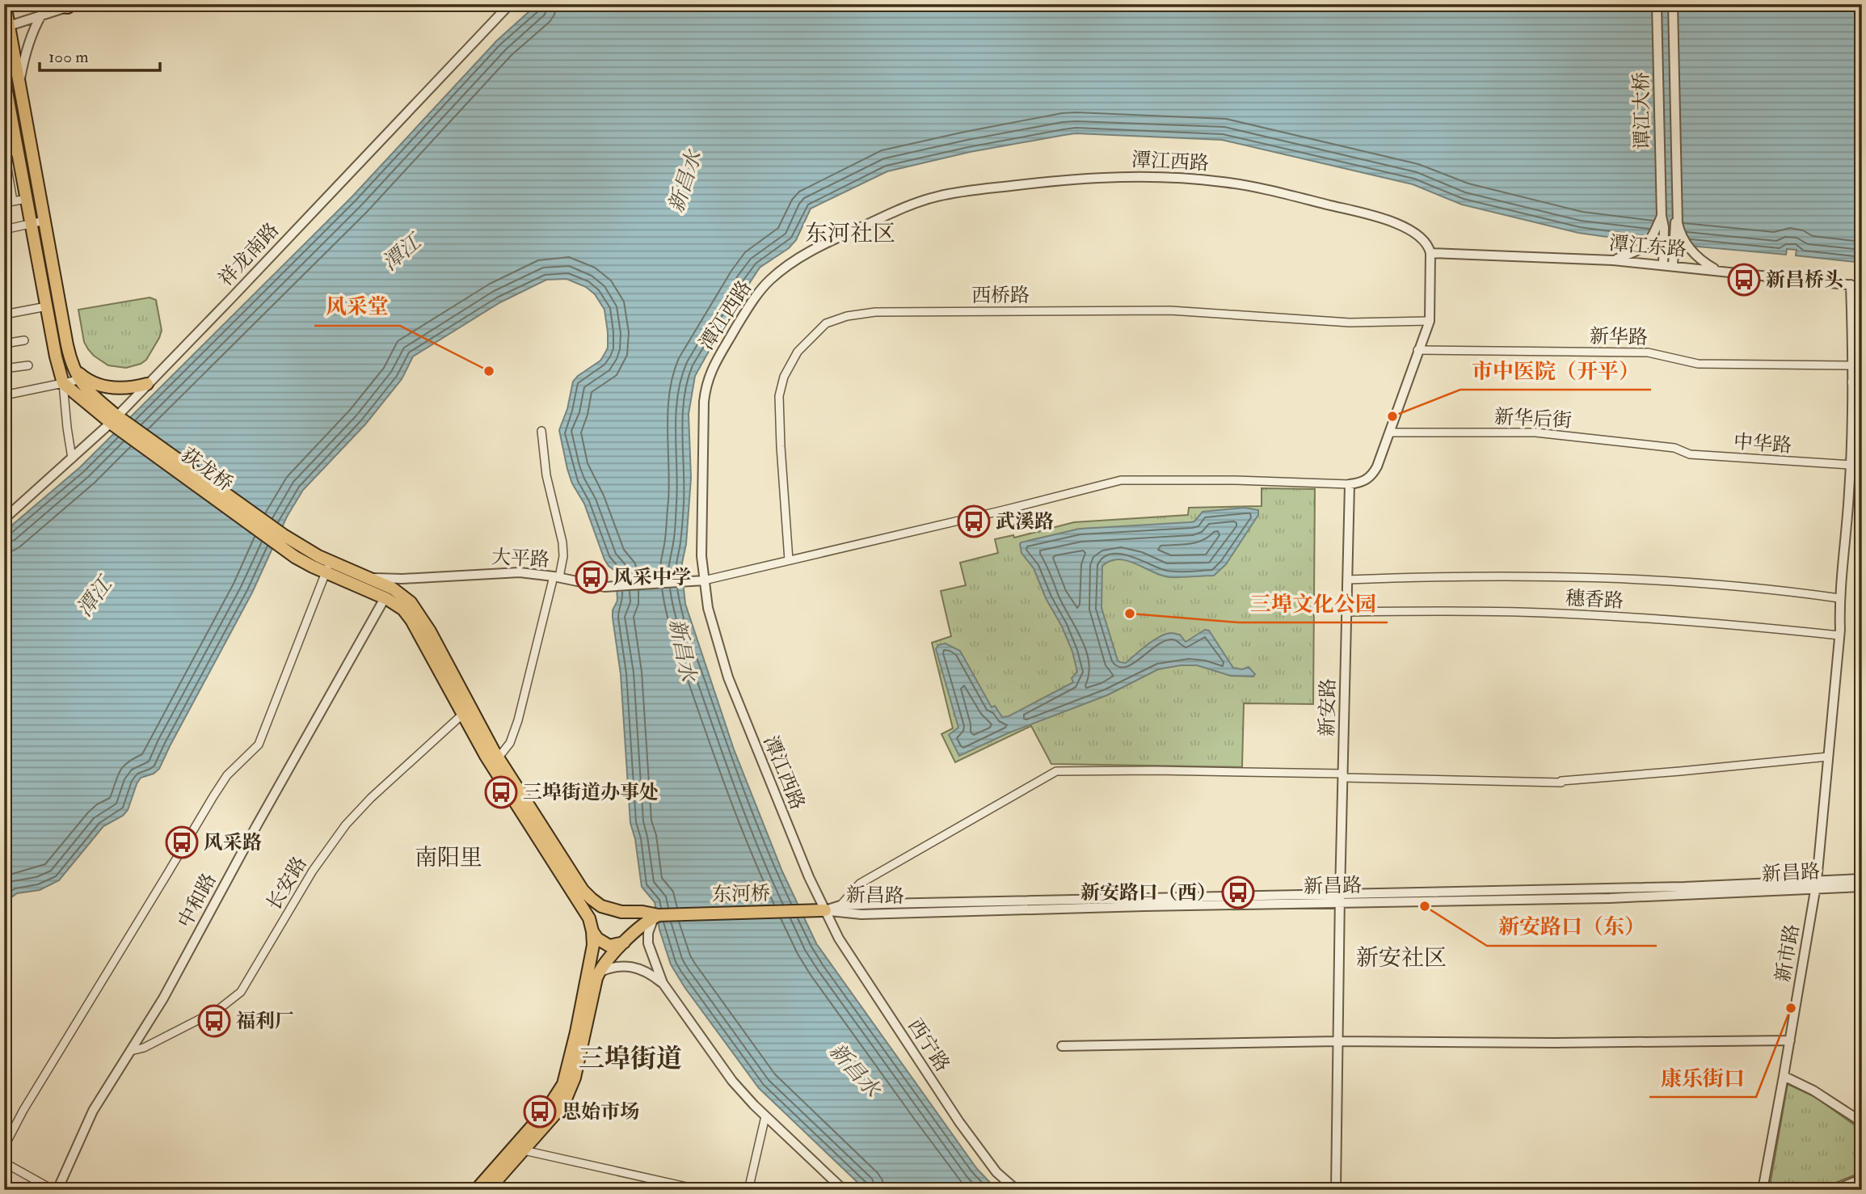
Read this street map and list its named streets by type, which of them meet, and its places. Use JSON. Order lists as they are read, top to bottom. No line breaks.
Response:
{"streets":{"main road":["荻龙桥","东河桥"],"street":["谭江大桥","潭江西路","潭江东路","祥龙南路","西桥路","新华路","新华后街","中华路","大平路","穗香路","新安路","新昌路","长安路","中和路","新市路","西宁路"]},"crossings":[["谭江大桥","潭江东路"],["潭江西路","潭江东路"],["潭江西路","大平路"],["潭江西路","新昌路"],["潭江西路","东河桥"],["潭江西路","西宁路"],["潭江东路","新市路"],["祥龙南路","荻龙桥"],["新华路","新市路"],["新华后街","中华路"],["中华路","新市路"],["荻龙桥","东河桥"],["大平路","东河桥"],["穗香路","新安路"],["穗香路","新市路"],["新安路","新昌路"],["新昌路","东河桥"],["新昌路","新市路"],["新昌路","西宁路"],["长安路","中和路"],["东河桥","西宁路"]],"districts":["东河社区","南阳里","新安社区","三埠街道"],"water":["新昌水","潭江"],"places":{"bus stop":["新昌桥头","武溪路","风采中学","三埠街道办事处","风采路","新安路口（西）","福利厂","思始市场"],"other":["风采堂","市中医院（开平）","三埠文化公园","新安路口（东）","康乐街口"]},"scale_bar":"100 m"}
